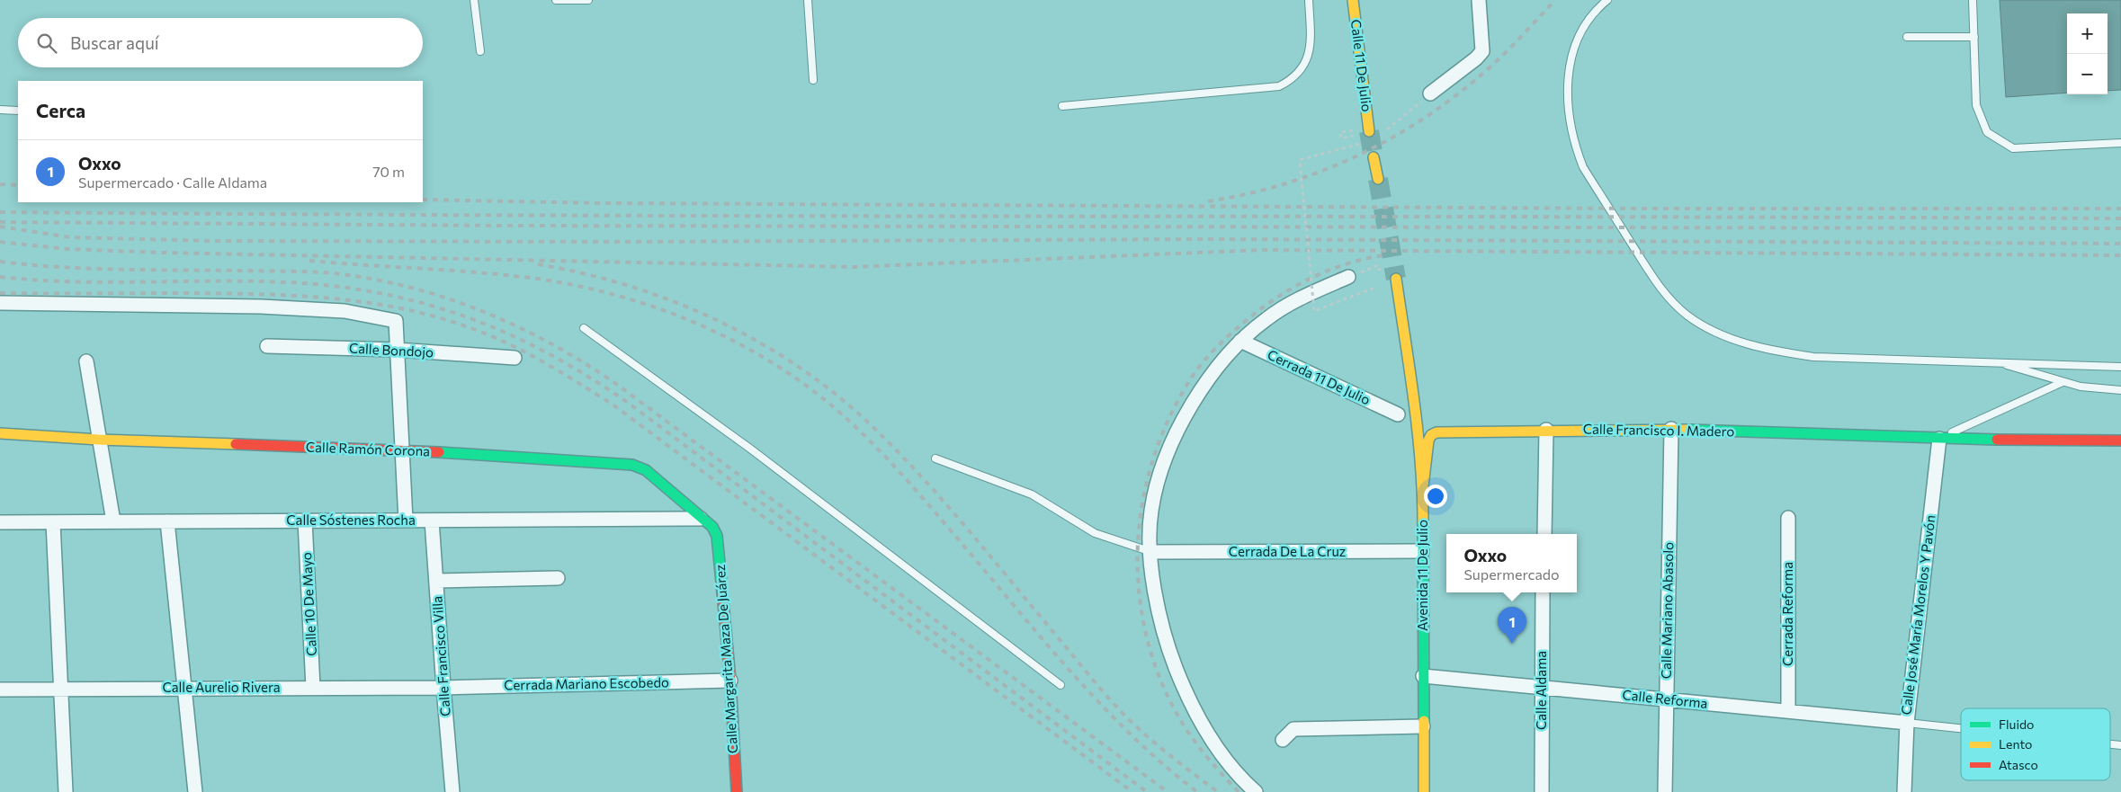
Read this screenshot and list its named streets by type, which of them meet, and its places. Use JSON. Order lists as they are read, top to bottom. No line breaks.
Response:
{"streets":{"street":["Calle 11 De Julio","Calle Bondojo","Cerrada 11 De Julio","Calle Francisco I. Madero","Calle Ramón Corona","Calle Sóstenes Rocha","Cerrada De La Cruz","Avenida 11 De Julio","Calle 10 De Mayo","Calle Mariano Abasolo","Cerrada Reforma","Calle José María Morelos Y Pavón","Calle Francisco Villa","Calle Margarita Maza De Juárez","Cerrada Mariano Escobedo","Calle Aurelio Rivera","Calle Aldama","Calle Reforma"]},"crossings":[["Calle Francisco I. Madero","Avenida 11 De Julio"],["Calle Francisco I. Madero","Calle Mariano Abasolo"],["Calle Francisco I. Madero","Calle José María Morelos Y Pavón"],["Calle Ramón Corona","Calle Sóstenes Rocha"],["Calle Ramón Corona","Calle Margarita Maza De Juárez"],["Calle Sóstenes Rocha","Calle 10 De Mayo"],["Calle Sóstenes Rocha","Calle Francisco Villa"],["Cerrada De La Cruz","Avenida 11 De Julio"],["Avenida 11 De Julio","Calle Reforma"],["Calle 10 De Mayo","Calle Aurelio Rivera"],["Calle Mariano Abasolo","Calle Reforma"],["Cerrada Reforma","Calle Reforma"],["Calle José María Morelos Y Pavón","Calle Reforma"],["Calle Francisco Villa","Cerrada Mariano Escobedo"],["Calle Francisco Villa","Calle Aurelio Rivera"],["Calle Margarita Maza De Juárez","Cerrada Mariano Escobedo"],["Cerrada Mariano Escobedo","Calle Aurelio Rivera"],["Calle Aldama","Calle Reforma"]],"legend":["Fluido","Lento","Atasco"],"page":{"map_buttons":["+","−"],"search":"Buscar aquí","heading":"Cerca","list":[{"mark":"1","name":"Oxxo","note":"Supermercado · Calle Aldama","value":"70 m"}],"popup":["Oxxo","Supermercado"],"pins":"1"}}
